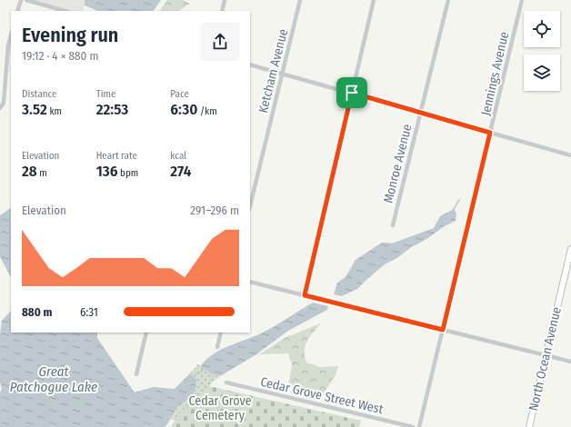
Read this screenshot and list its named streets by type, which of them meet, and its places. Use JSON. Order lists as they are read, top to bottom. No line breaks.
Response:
{"streets":{"street":["Ketcham Avenue","Jennings Avenue","Monroe Avenue","North Ocean Avenue","Cedar Grove Street West"]},"water":["Great Patchogue Lake"],"parks":["Cedar Grove Cemetery"],"page":{"heading":["Evening run","19:12 · 4 × 880 m"],"stats":[["Distance","3.52 km"],["Time","22:53"],["Pace","6:30 /km"],["Elevation","28 m"],["Heart rate","136 bpm"],["kcal","274"]],"chart":["Elevation","291–296 m"],"list":[{"name":"880 m","note":"6:31"}]}}
